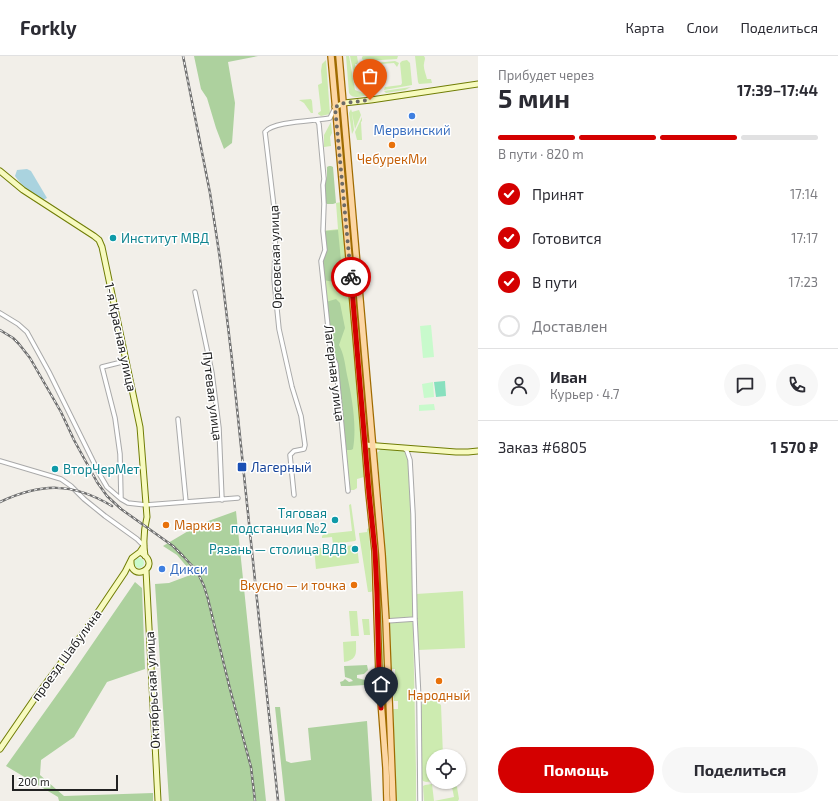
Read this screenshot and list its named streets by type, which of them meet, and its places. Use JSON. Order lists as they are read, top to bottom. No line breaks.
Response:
{"streets":{"street":["Орсовская улица","1-я Красная улица","Лагерная улица","Путевая улица","проезд Шабулина","Октябрьская улица"]},"crossings":[["Орсовская улица","Лагерная улица"],["1-я Красная улица","проезд Шабулина"],["1-я Красная улица","Октябрьская улица"],["проезд Шабулина","Октябрьская улица"]],"places":{"other":["Мервинский","ЧебурекМи","Институт МВД","ВторЧерМет","Тяговая подстанция №2","Маркиз","Рязань — столица ВДВ","Дикси","Вкусно — и точка","Народный"],"transit":["Лагерный"]},"scale_bar":"200 m","page":{"header":"Forkly","nav":["Карта","Слои","Поделиться"],"heading":["5 мин","Прибудет через","17:39–17:44"],"panel":["Иван","Курьер · 4.7","Заказ #6805","1 570 ₽"],"bar":"В пути · 820 m","list":[["Принят","17:14"],["Готовится","17:17"],["В пути","17:23"],"Доставлен"],"buttons":["Помощь","Поделиться"],"scale":"200 m"}}
